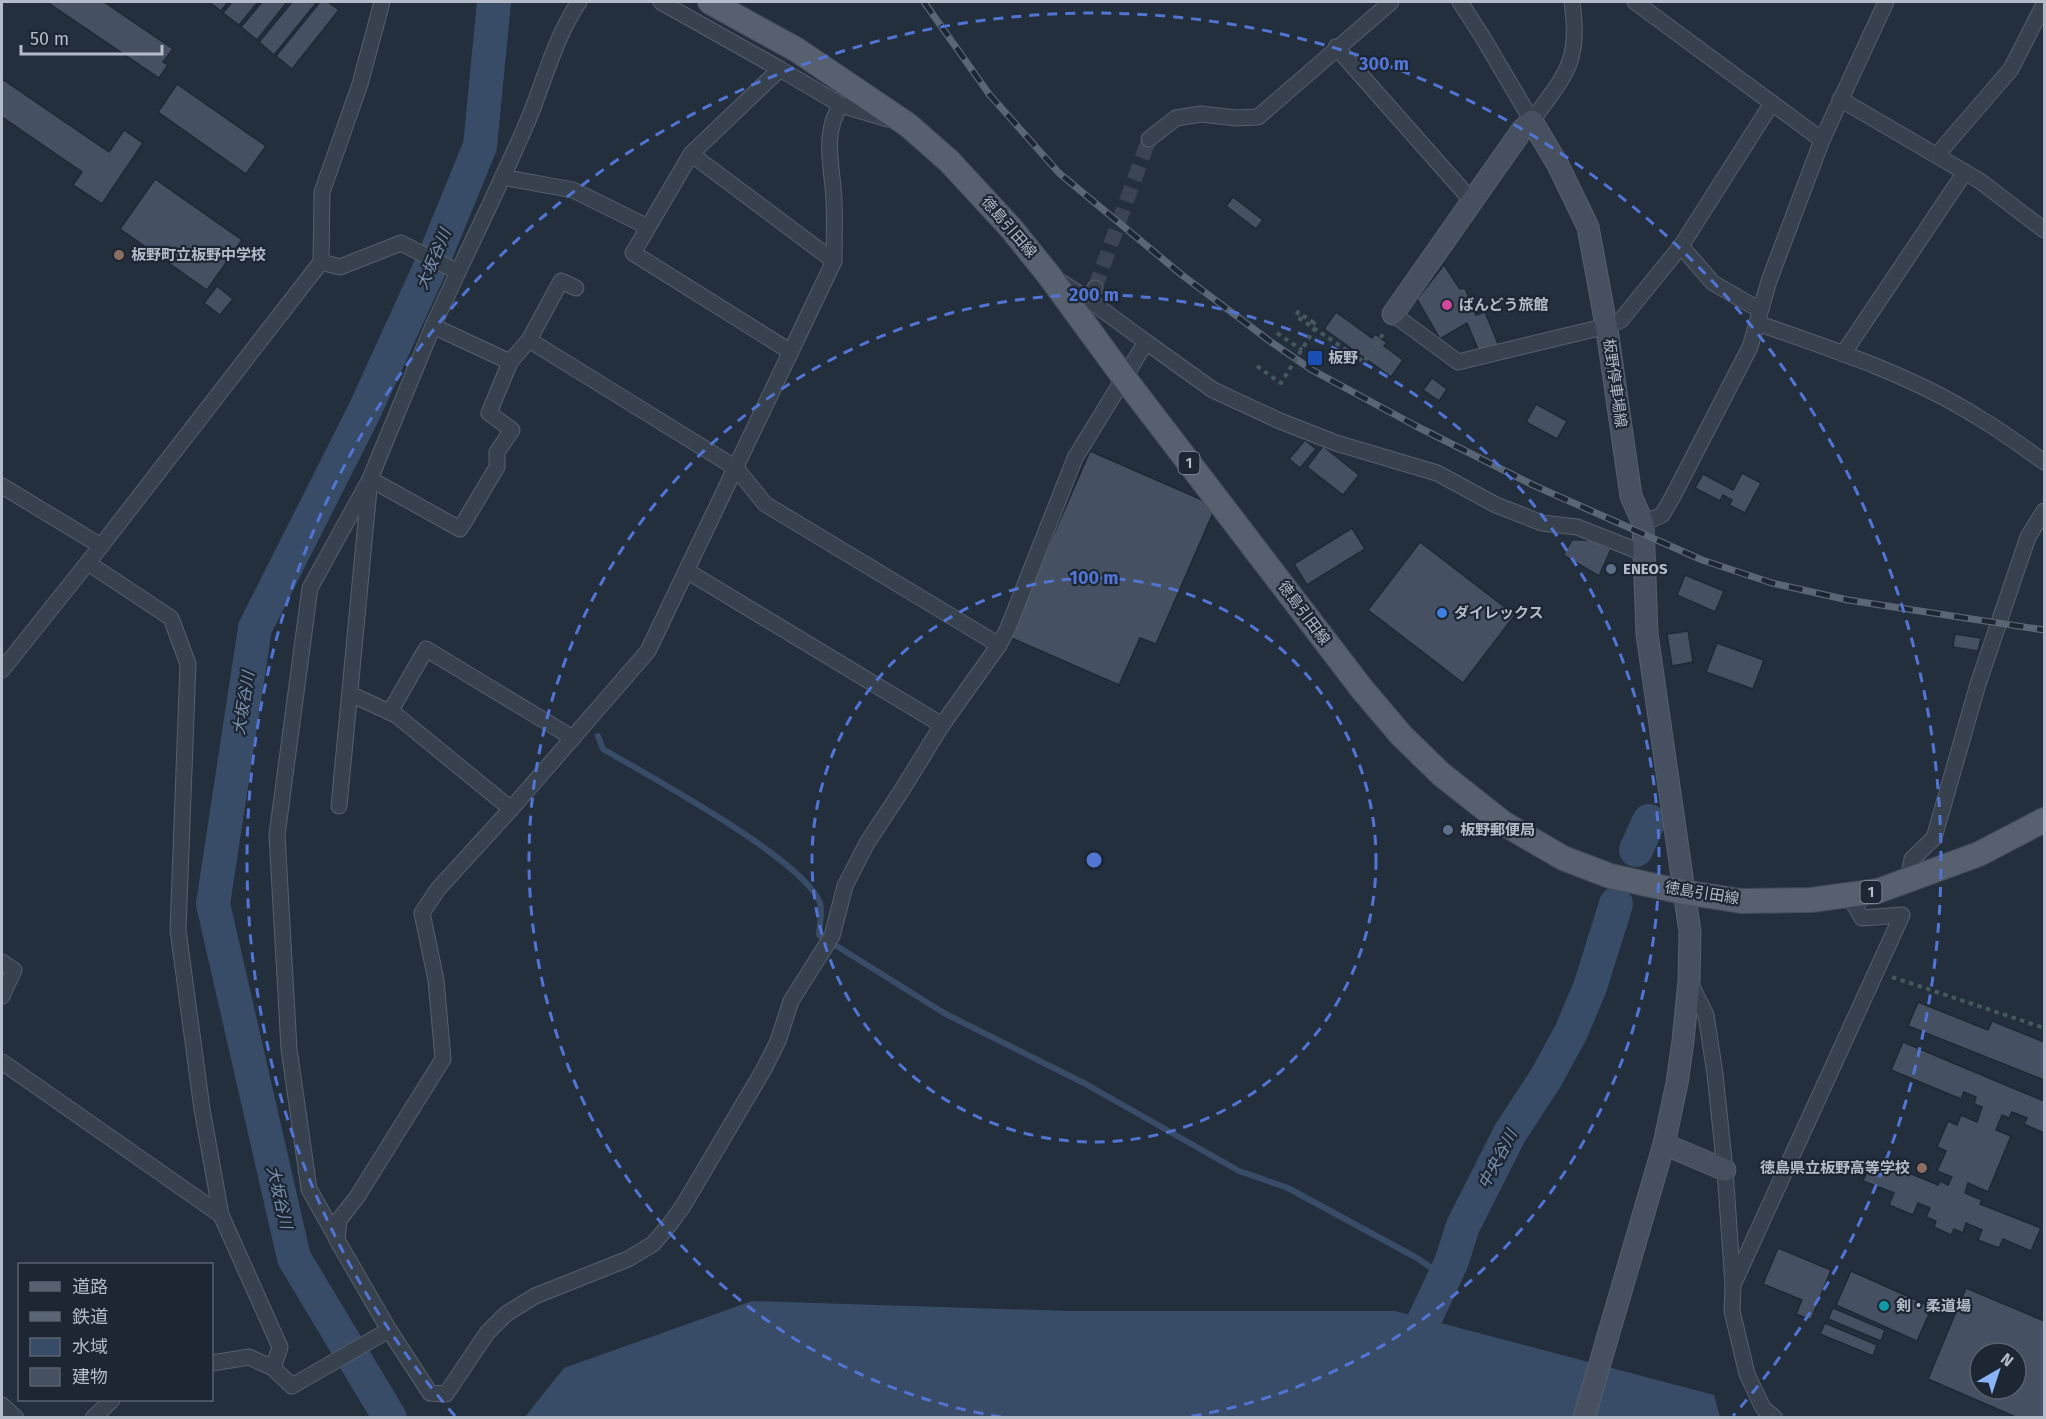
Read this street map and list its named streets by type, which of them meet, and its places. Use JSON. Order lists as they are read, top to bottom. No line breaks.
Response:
{"streets":{"main road":["徳島引田線","板野停車場線","1"]},"crossings":[["徳島引田線","板野停車場線"]],"water":["大坂谷川","中央谷川"],"places":{"other":["板野町立板野中学校","ばんどう旅館","ENEOS","ダイレックス","板野郵便局","徳島県立板野高等学校","剣・柔道場"],"transit":["板野"]},"legend":["道路","鉄道","水域","建物"],"scale_bar":"50 m","north":"top right","rings":["300 m","200 m","100 m"]}
